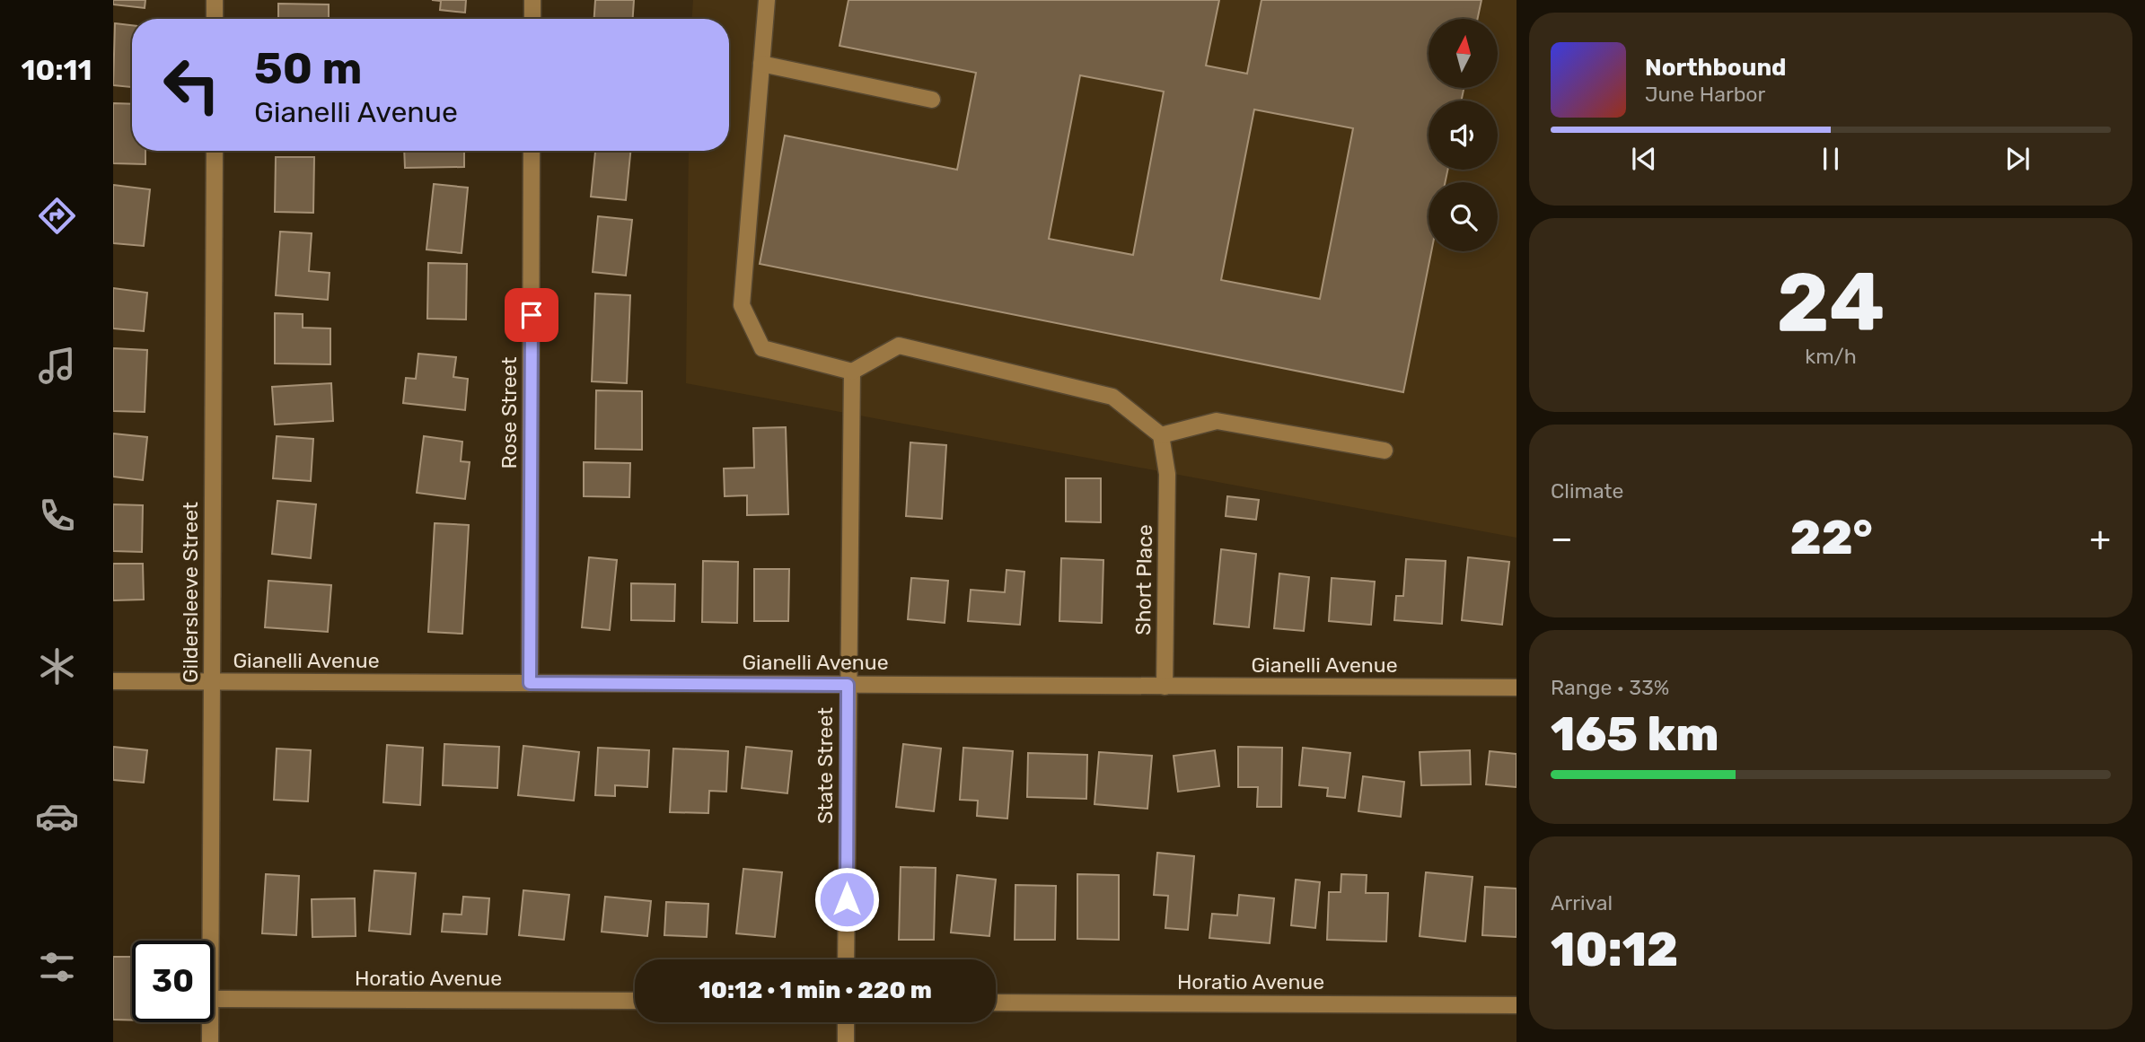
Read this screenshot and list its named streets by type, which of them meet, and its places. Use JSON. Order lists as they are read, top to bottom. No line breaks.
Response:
{"streets":{"street":["Rose Street","Short Place","Gildersleeve Street","Gianelli Avenue","State Street","Horatio Avenue"]},"crossings":[["Rose Street","Gianelli Avenue"],["Short Place","Gianelli Avenue"],["Gildersleeve Street","Gianelli Avenue"],["Gianelli Avenue","State Street"]],"north":"top","page":{"tabs":"10:11","turn":["50 m","Gianelli Avenue"],"song":["Northbound","June Harbor"],"tile":[["24","km/h"],"Climate",["Range · 33%","165 km"],["Arrival","10:12"]],"heat":["−","22°","+"],"limit":"30","trip":"10:12 · 1 min · 220 m"}}
